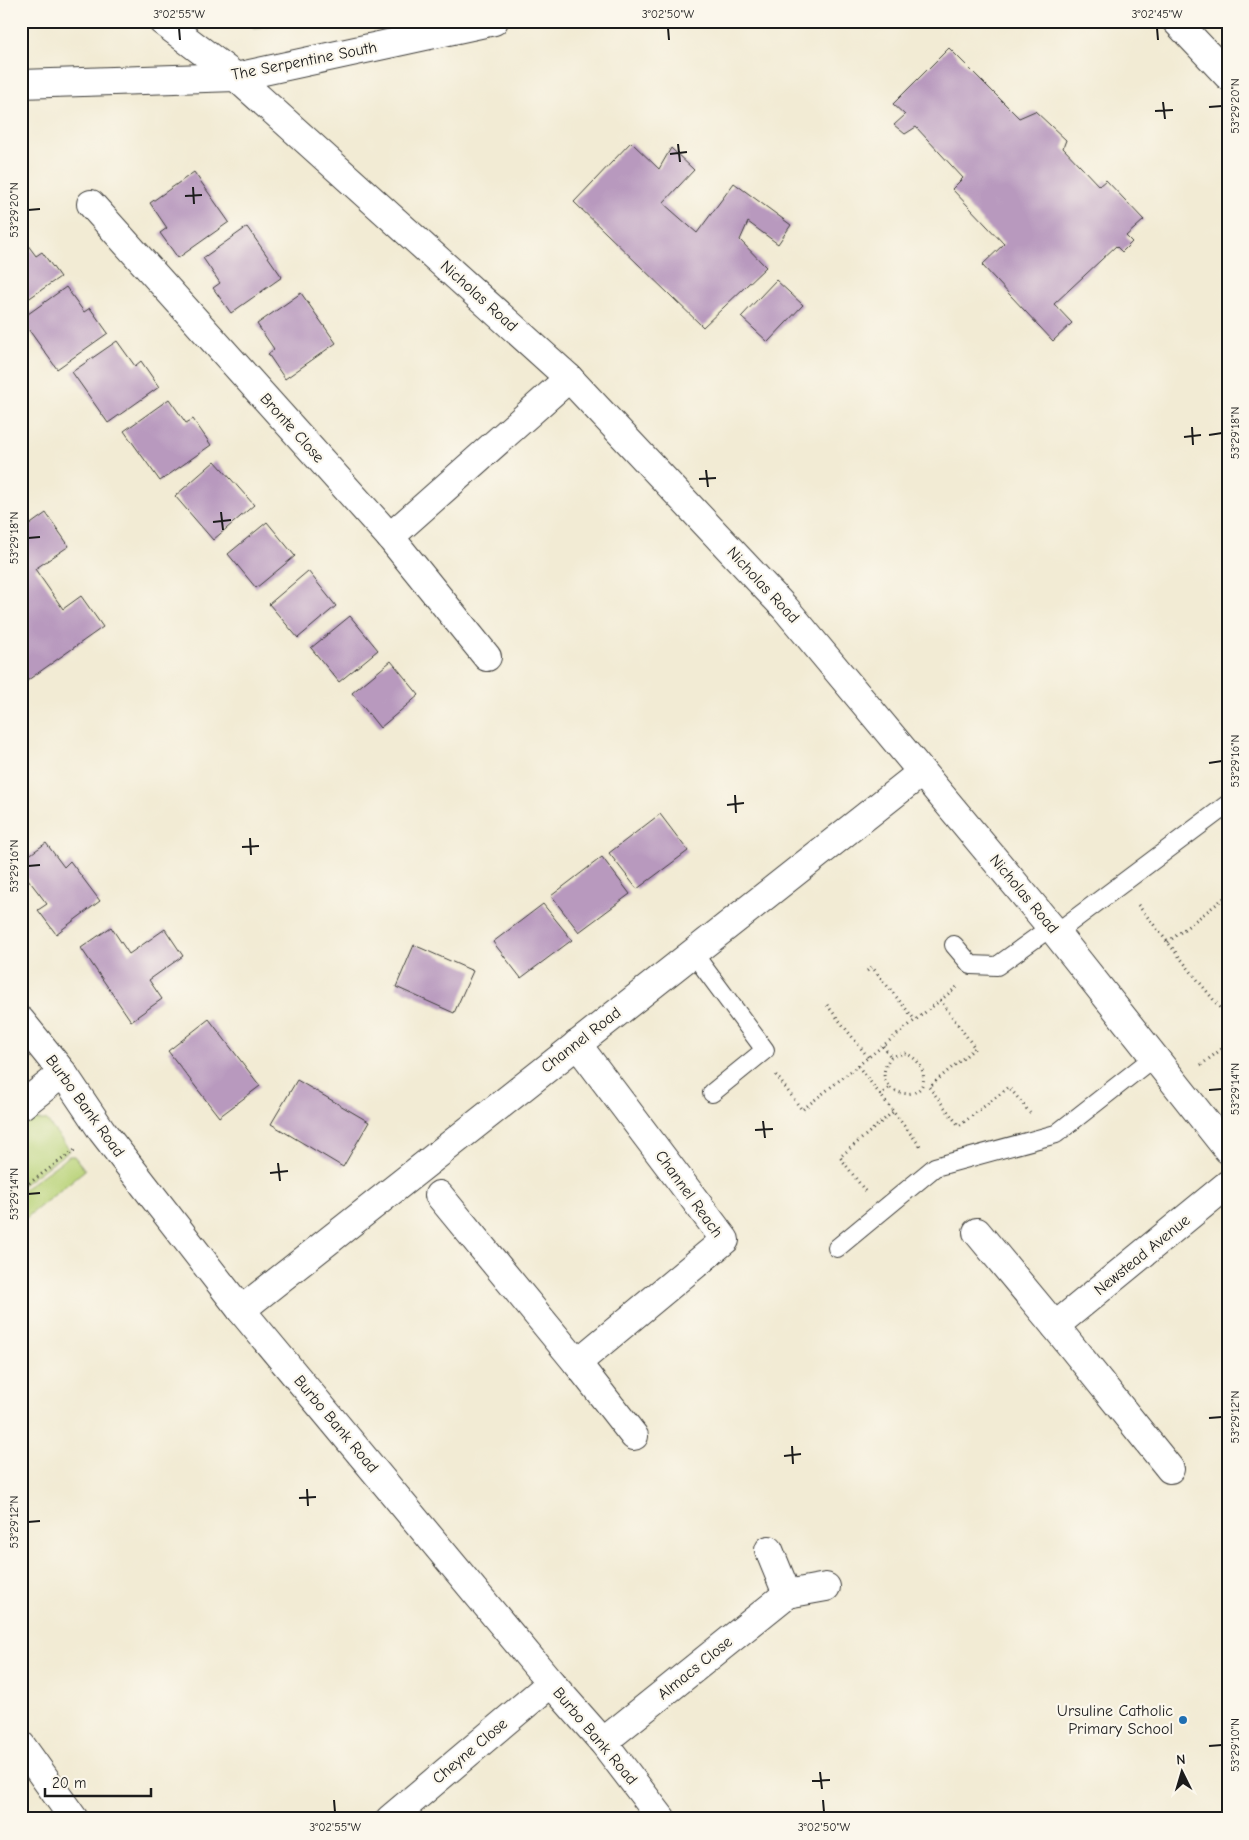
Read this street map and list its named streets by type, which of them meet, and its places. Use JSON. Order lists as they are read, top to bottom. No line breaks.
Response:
{"streets":{"street":["The Serpentine South","Nicholas Road","Bronte Close","Channel Road","Burbo Bank Road","Channel Reach","Newstead Avenue","Almacs Close","Cheyne Close"]},"crossings":[["The Serpentine South","Nicholas Road"],["Nicholas Road","Channel Road"],["Channel Road","Burbo Bank Road"],["Channel Road","Channel Reach"],["Burbo Bank Road","Almacs Close"],["Burbo Bank Road","Cheyne Close"]],"places":["Ursuline Catholic Primary School"],"scale_bar":"20 m","north":"top","coordinates":["3°02'55\"W","3°02'50\"W","3°02'45\"W","53°29'20\"N","53°29'18\"N","53°29'16\"N","53°29'14\"N","53°29'12\"N","53°29'10\"N"]}
